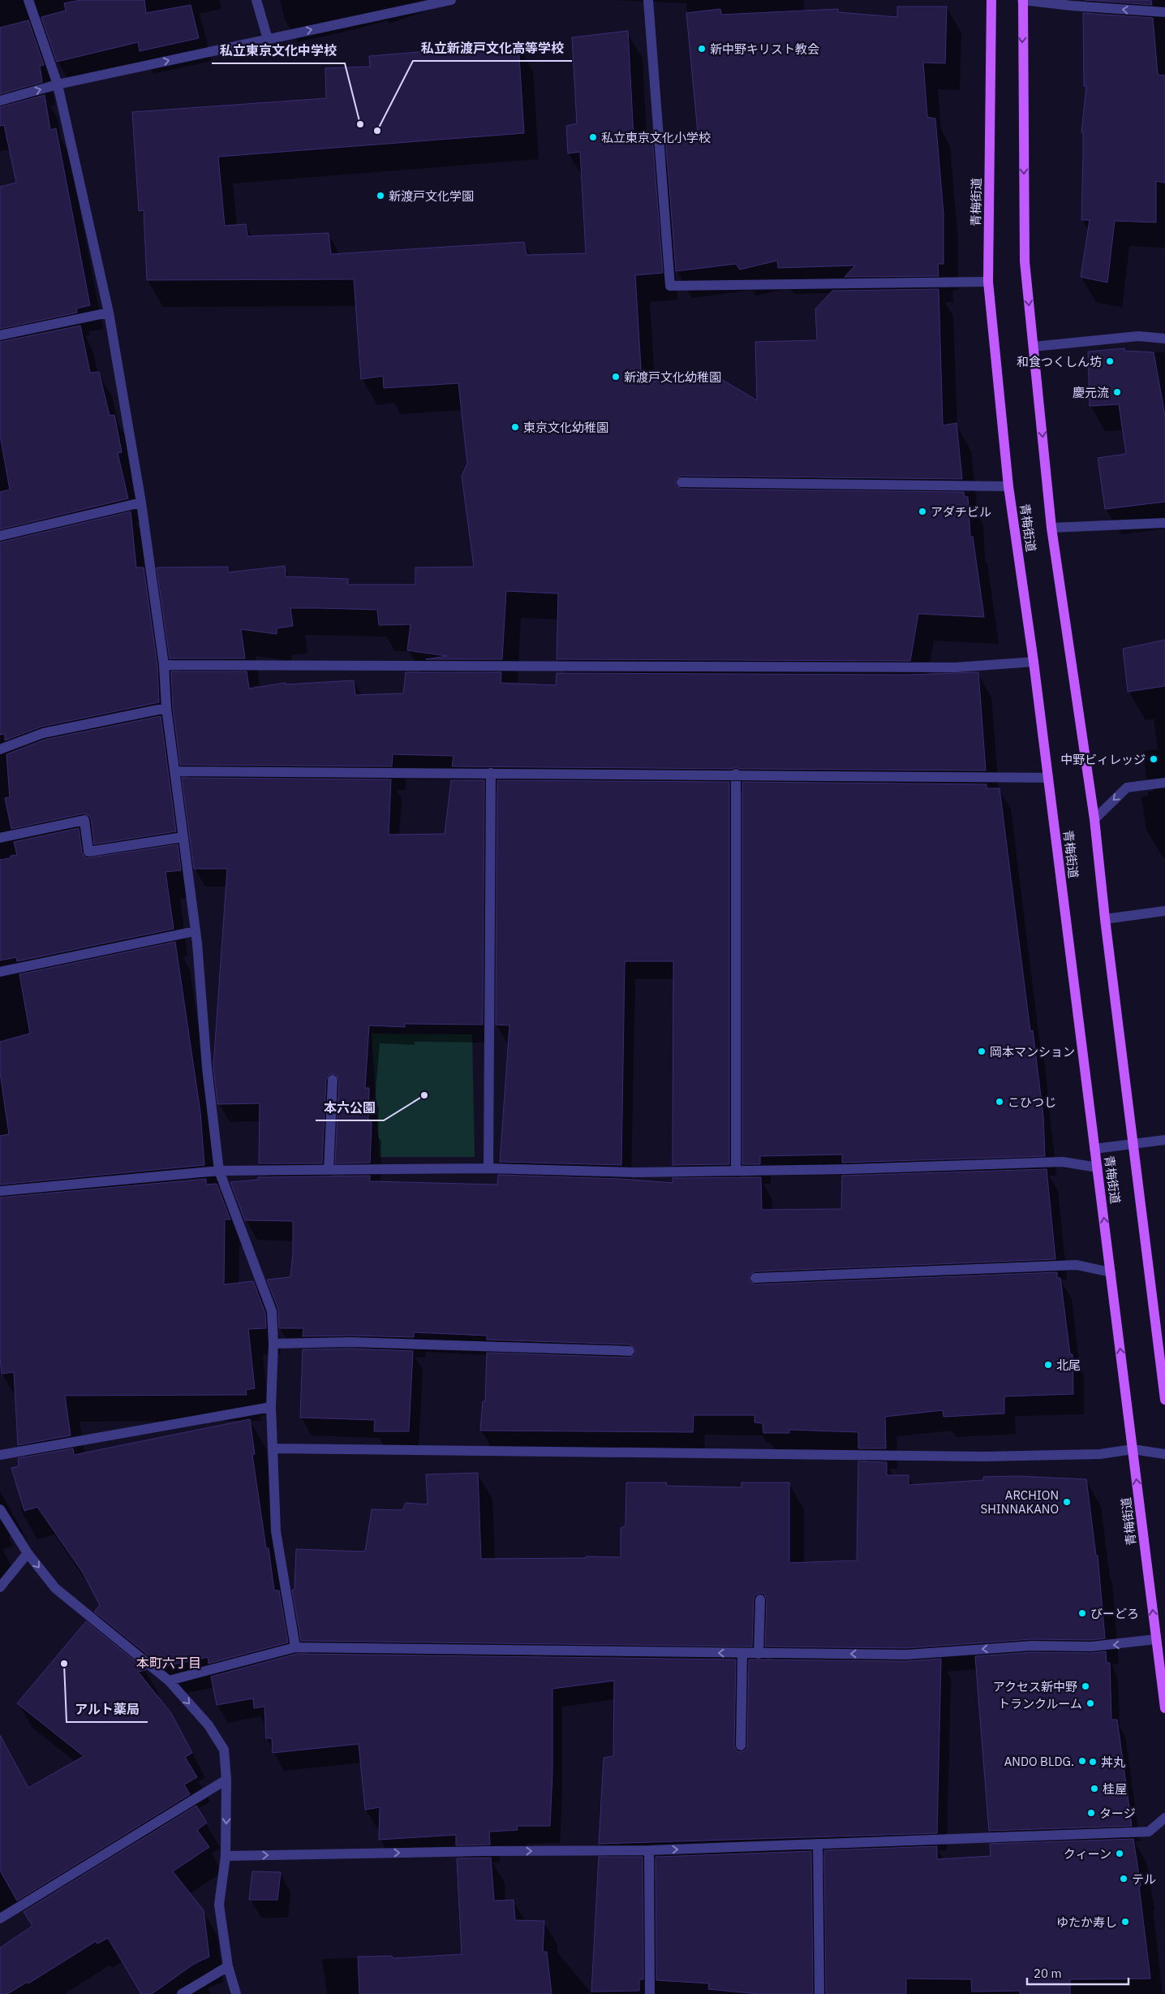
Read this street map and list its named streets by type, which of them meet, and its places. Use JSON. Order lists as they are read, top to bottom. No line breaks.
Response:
{"streets":{"main road":["青梅街道"]},"districts":["本町六丁目"],"places":["新中野キリスト教会","私立東京文化中学校","私立新渡戸文化高等学校","私立東京文化小学校","新渡戸文化学園","和食つくしん坊","新渡戸文化幼稚園","慶元流","東京文化幼稚園","アダチビル","中野ビィレッジ","岡本マンション","本六公園","こひつじ","北尾","ARCHION SHINNAKANO","びーどろ","アルト薬局","アクセス新中野","トランクルーム","ANDO BLDG.","丼丸","桂屋","タージ","クィーン","テル","ゆたか寿し"],"scale_bar":"20 m"}
